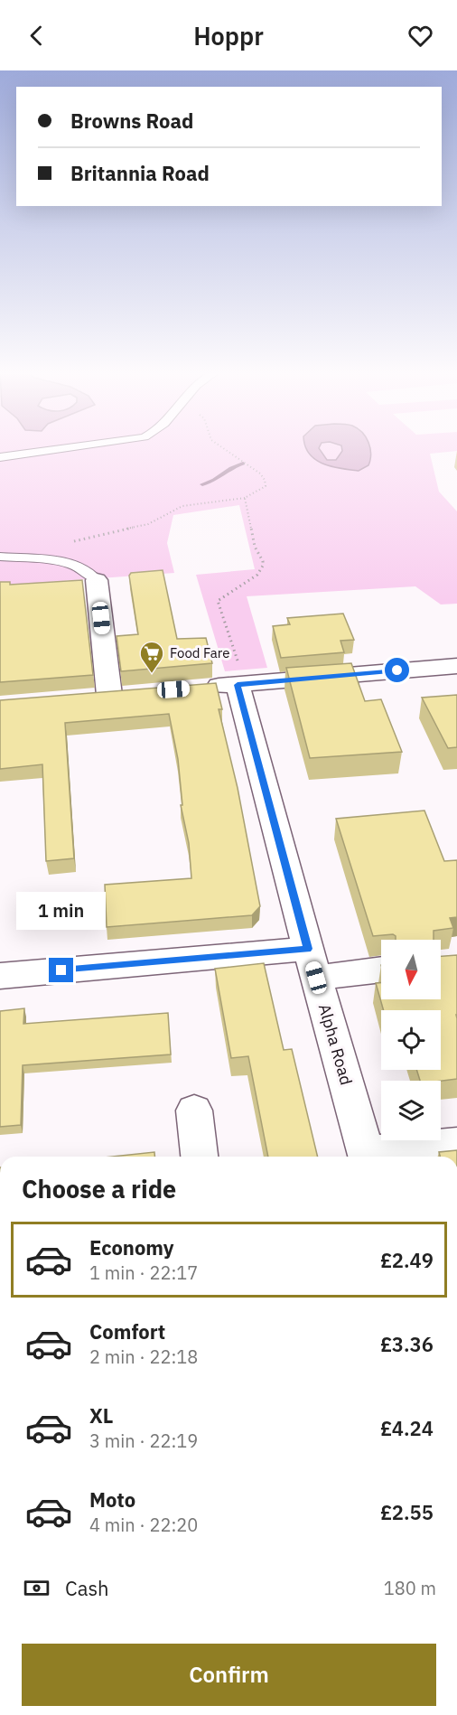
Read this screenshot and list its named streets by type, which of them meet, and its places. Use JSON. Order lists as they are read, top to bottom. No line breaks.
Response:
{"streets":{"street":["Alpha Road"]},"places":{"supermarket":["Food Fare"]},"north":"bottom","page":{"header":"Hoppr","banner":["Browns Road","Britannia Road"],"bubble":"1 min","heading":"Choose a ride","list":[{"name":"Economy","note":"1 min · 22:17","value":"£2.49"},{"name":"Comfort","note":"2 min · 22:18","value":"£3.36"},{"name":"XL","note":"3 min · 22:19","value":"£4.24"},{"name":"Moto","note":"4 min · 22:20","value":"£2.55"}],"pay":["Cash","180 m"],"buttons":"Confirm"}}
